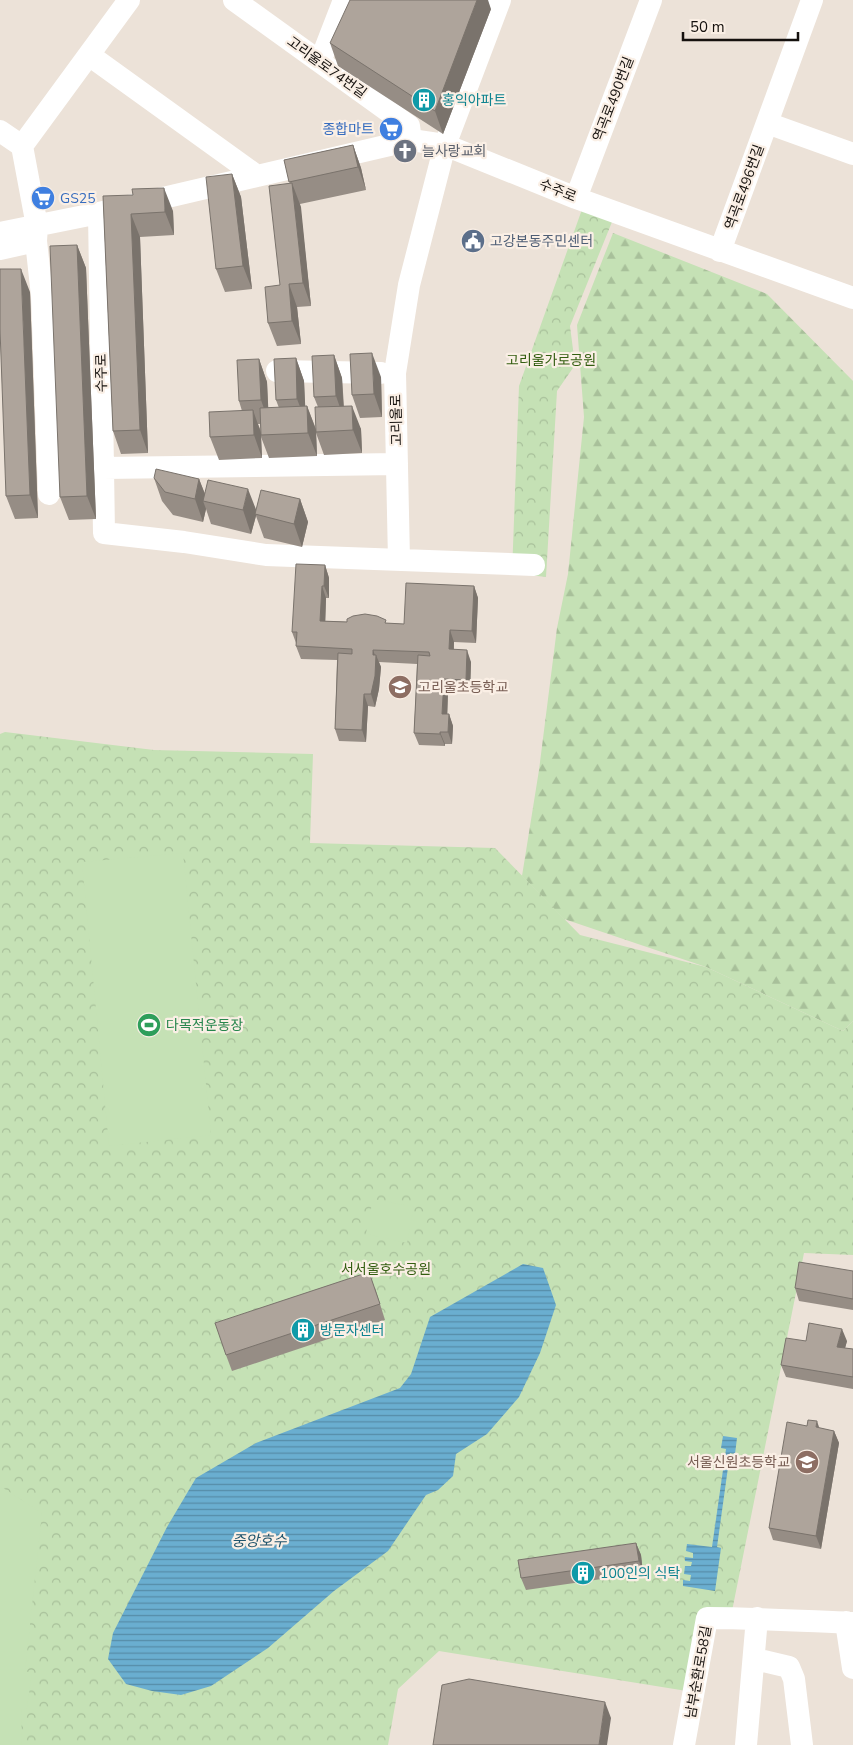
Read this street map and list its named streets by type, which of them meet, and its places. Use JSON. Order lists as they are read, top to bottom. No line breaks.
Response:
{"streets":{"street":["고리울로74번길","역곡로490번길","역곡로496번길","수주로","고리울로","남부순환로58길"]},"crossings":[["고리울로74번길","수주로"],["역곡로490번길","수주로"],["역곡로496번길","수주로"],["수주로","고리울로"]],"water":["중앙호수"],"parks":["고리울가로공원","서서울호수공원"],"places":{"building":["홍익아파트","방문자센터","100인의 식탁"],"supermarket":["종합마트","GS25"],"church":["늘사랑교회"],"public building":["고강본동주민센터"],"school or university":["고리울초등학교","서울신원초등학교"],"sports":["다목적운동장"]},"scale_bar":"50 m"}
